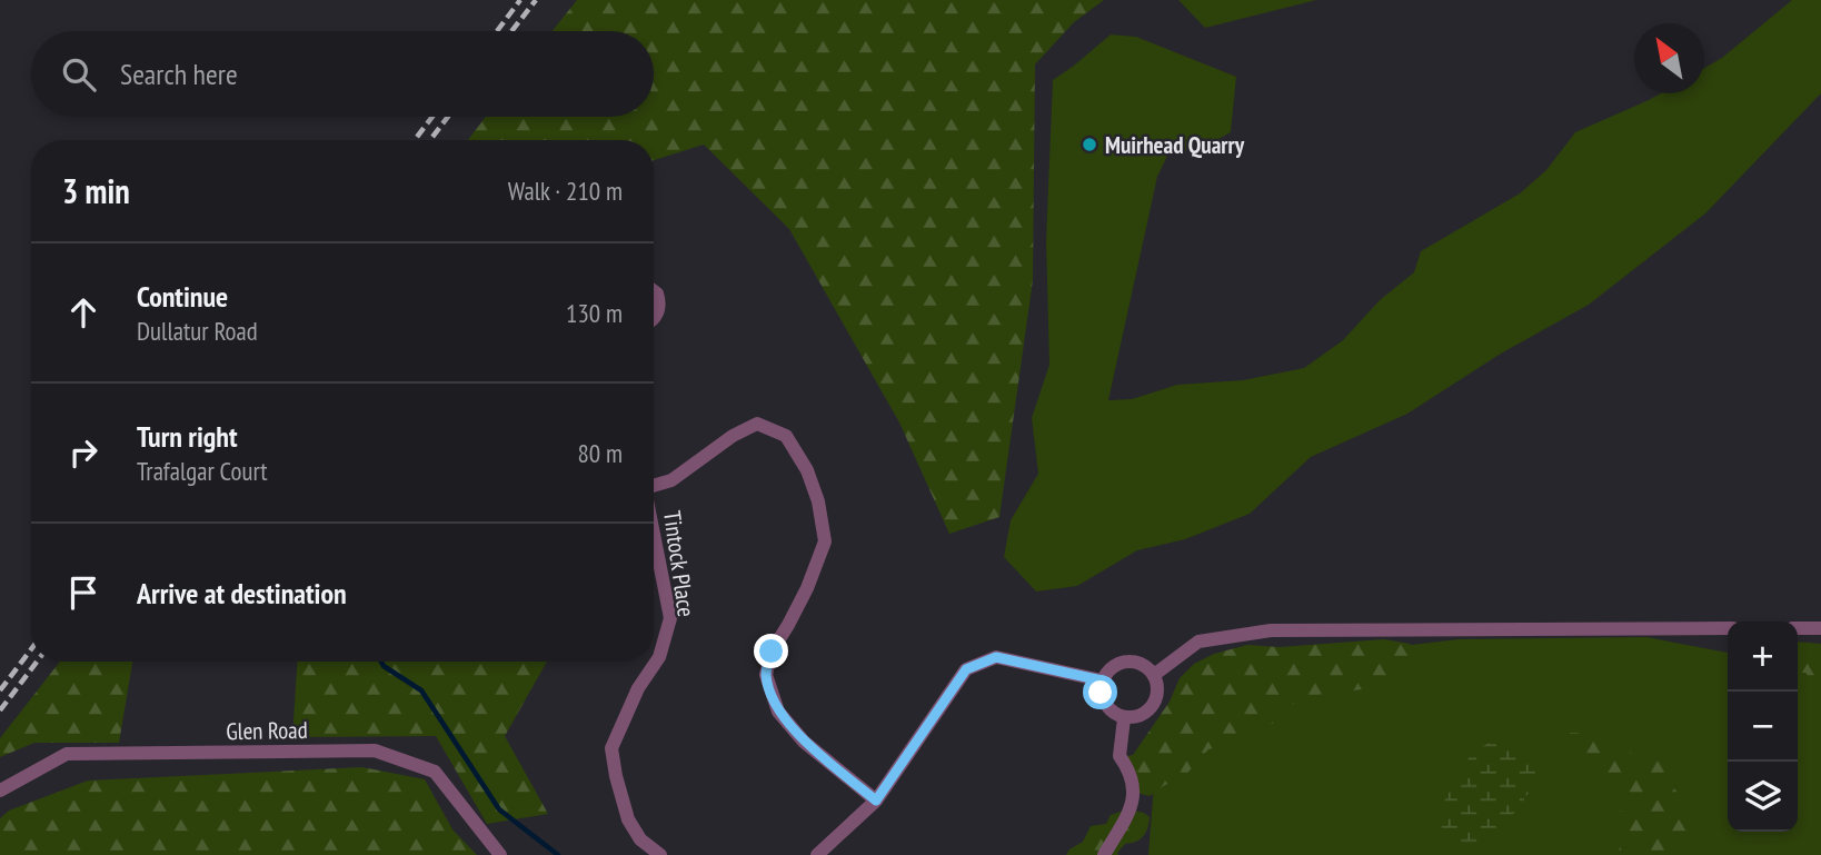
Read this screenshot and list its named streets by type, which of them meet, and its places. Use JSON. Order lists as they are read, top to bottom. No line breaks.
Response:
{"streets":{"street":["Tintock Place","Glen Road"]},"places":["Muirhead Quarry"],"north":"top left","page":{"search":"Search here","heading":["3 min","Walk · 210 m"],"list":[["Continue","Dullatur Road","130 m"],["Turn right","Trafalgar Court","80 m"],"Arrive at destination"],"map_buttons":["+","−"]}}
